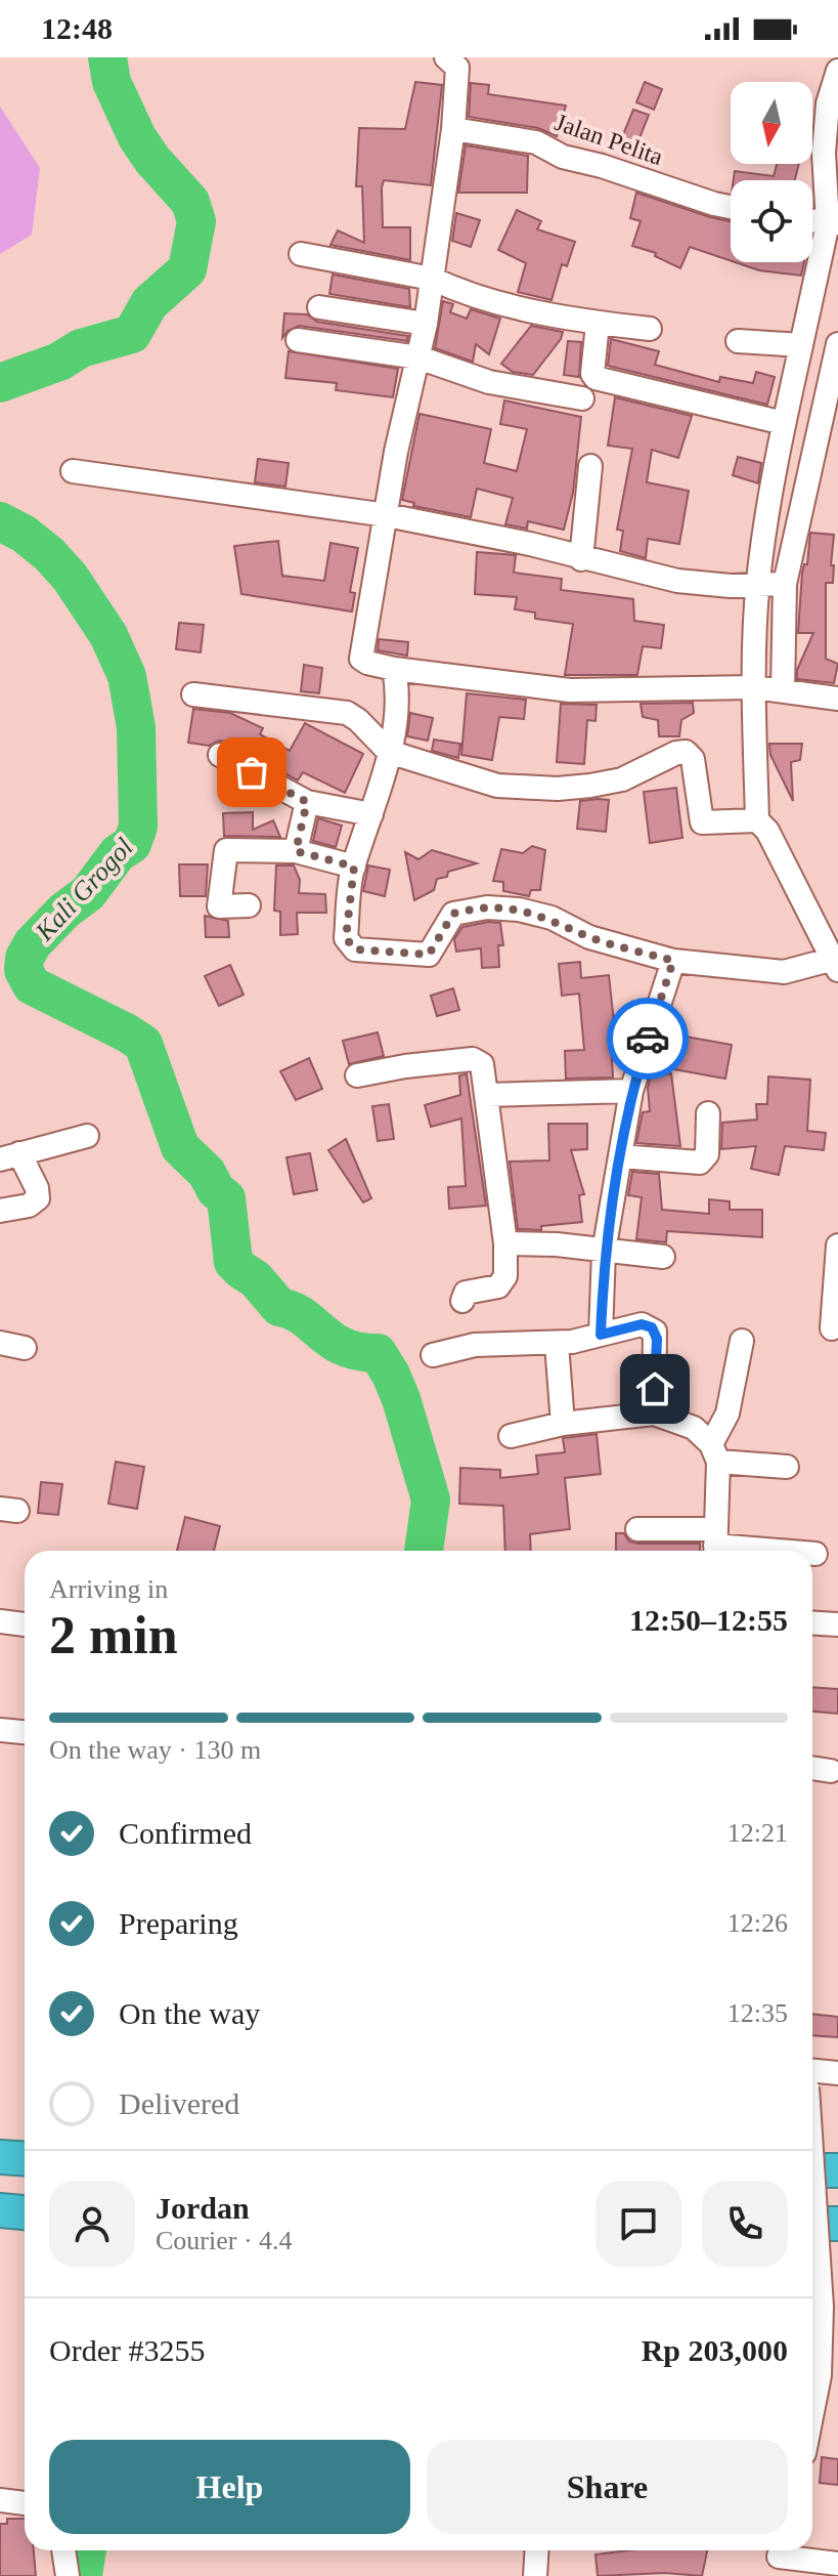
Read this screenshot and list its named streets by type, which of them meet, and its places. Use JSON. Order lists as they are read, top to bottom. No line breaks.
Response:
{"streets":{"street":["Jalan Pelita"]},"water":["Kali Grogol"],"north":"bottom","page":{"status":"12:48","heading":["2 min","Arriving in","12:50–12:55"],"panel":["Jordan","Courier · 4.4","Order #3255","Rp 203,000"],"bar":"On the way · 130 m","list":[["Confirmed","12:21"],["Preparing","12:26"],["On the way","12:35"],"Delivered"],"buttons":["Help","Share"]}}
